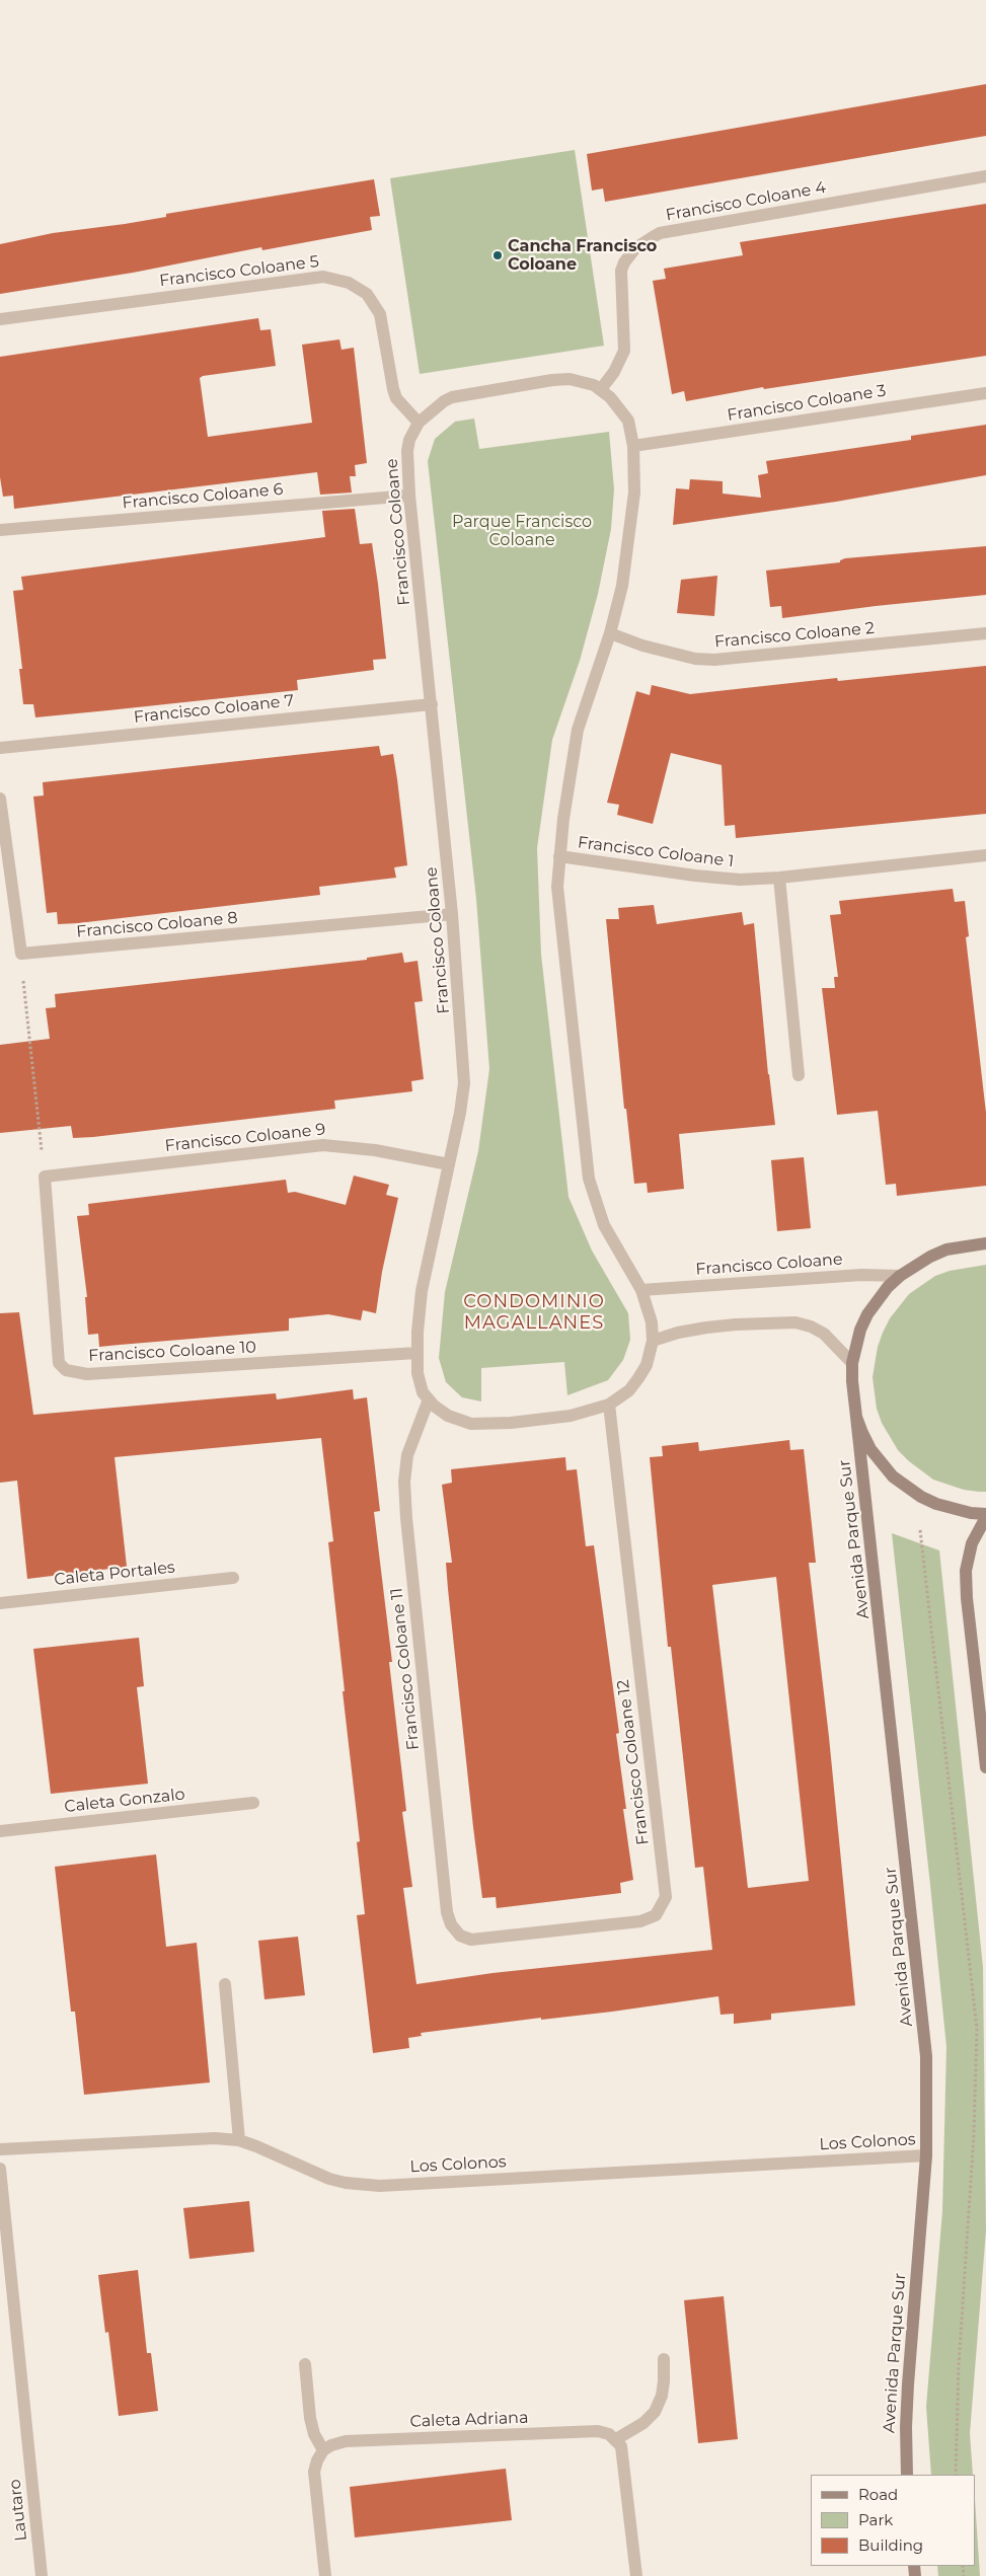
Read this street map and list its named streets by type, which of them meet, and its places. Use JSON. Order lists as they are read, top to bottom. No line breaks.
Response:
{"streets":{"street":["Francisco Coloane 4","Francisco Coloane 5","Francisco Coloane 3","Francisco Coloane 6","Francisco Coloane","Francisco Coloane 2","Francisco Coloane 7","Francisco Coloane 1","Francisco Coloane 8","Francisco Coloane 9","Francisco Coloane 10","Avenida Parque Sur","Caleta Portales","Francisco Coloane 11","Francisco Coloane 12","Caleta Gonzalo","Los Colonos","Caleta Adriana","Lautaro"]},"crossings":[["Francisco Coloane 4","Francisco Coloane"],["Francisco Coloane 5","Francisco Coloane"],["Francisco Coloane 3","Francisco Coloane"],["Francisco Coloane 6","Francisco Coloane"],["Francisco Coloane","Francisco Coloane 2"],["Francisco Coloane","Francisco Coloane 7"],["Francisco Coloane","Francisco Coloane 1"],["Francisco Coloane","Francisco Coloane 8"],["Francisco Coloane","Francisco Coloane 9"],["Francisco Coloane","Francisco Coloane 10"],["Francisco Coloane","Avenida Parque Sur"],["Francisco Coloane","Francisco Coloane 11"],["Francisco Coloane","Francisco Coloane 12"],["Francisco Coloane 9","Francisco Coloane 10"],["Avenida Parque Sur","Los Colonos"],["Francisco Coloane 11","Francisco Coloane 12"]],"districts":["CONDOMINIO MAGALLANES"],"parks":["Parque Francisco Coloane"],"places":["Cancha Francisco Coloane"],"legend":["Road","Park","Building"]}
